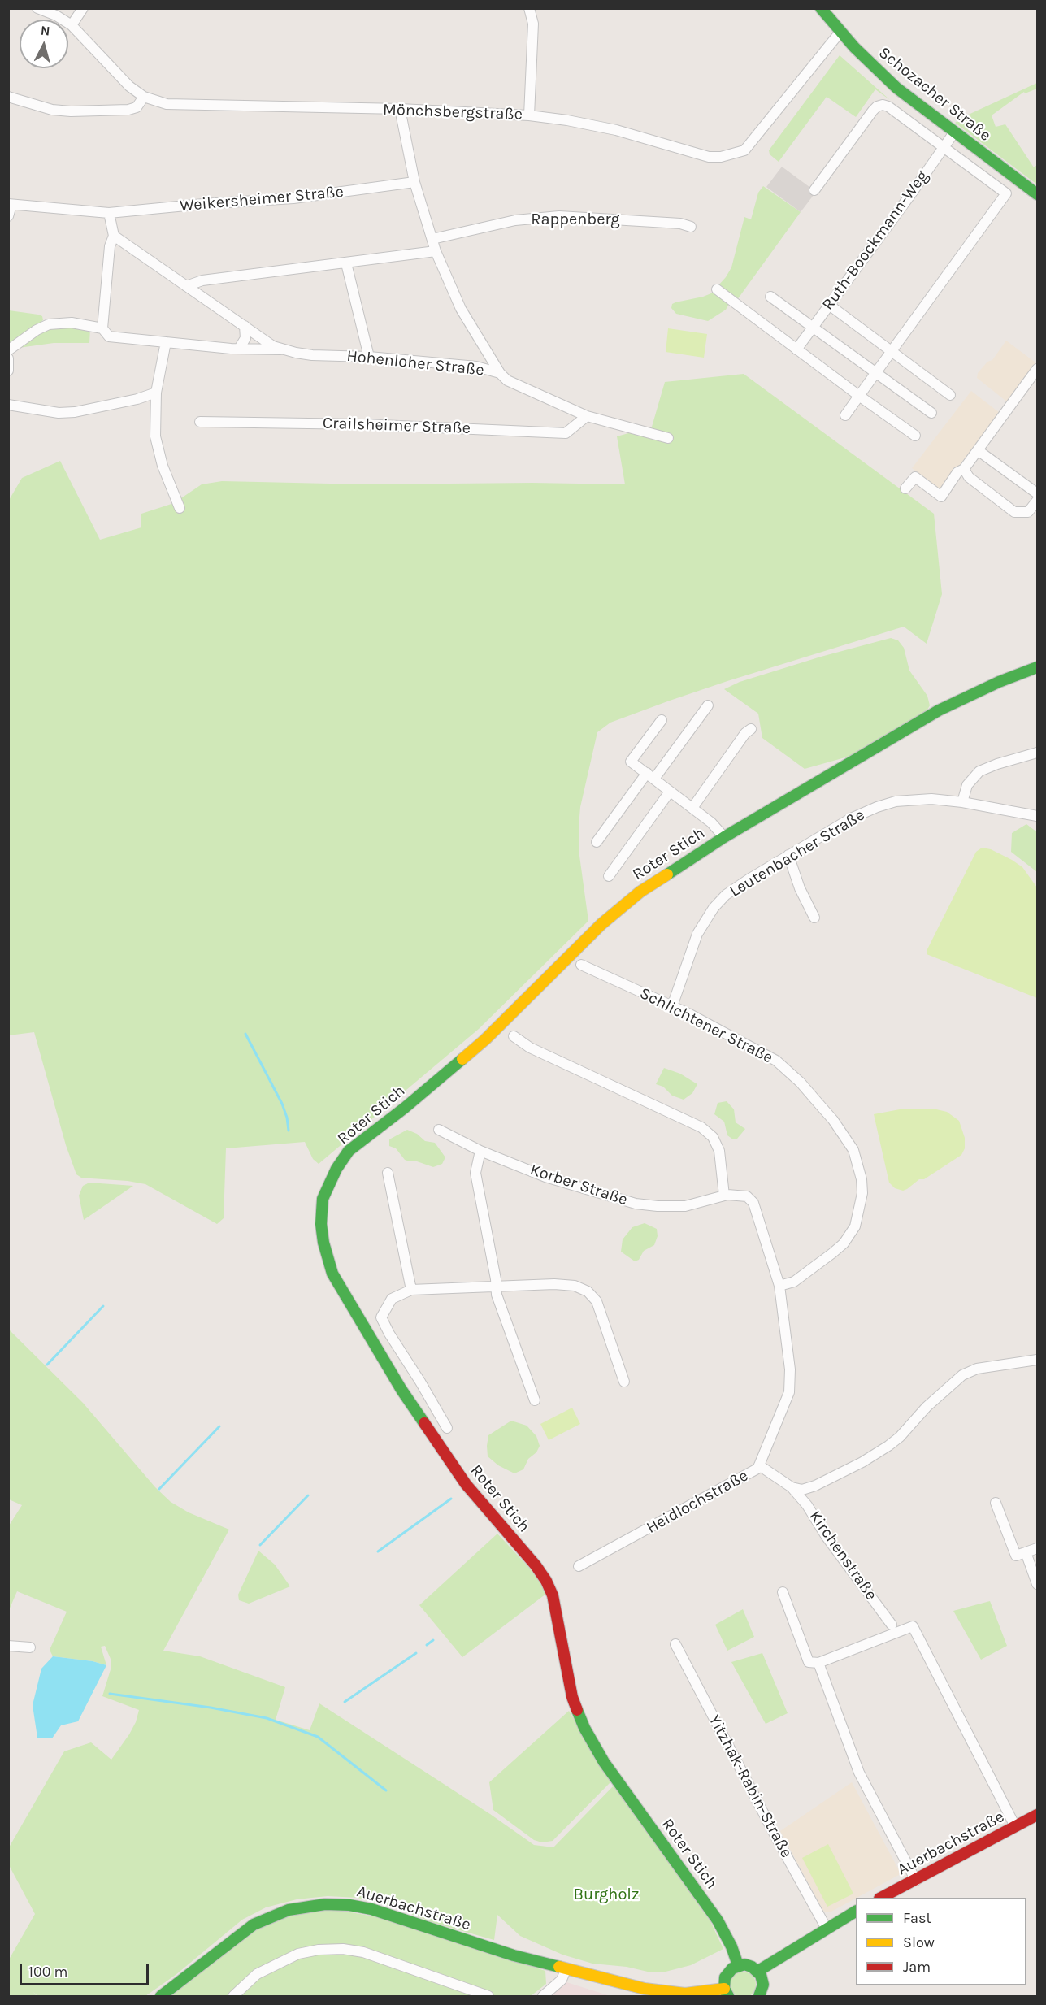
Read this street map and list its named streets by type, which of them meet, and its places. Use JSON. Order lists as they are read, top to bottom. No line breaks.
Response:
{"streets":{"street":["Schozacher Straße","Mönchsbergstraße","Weikersheimer Straße","Rappenberg","Ruth-Boockmann-Weg","Hohenloher Straße","Crailsheimer Straße","Leutenbacher Straße","Roter Stich","Schlichtener Straße","Korber Straße","Heidlochstraße","Kirchenstraße","Yitzhak-Rabin-Straße","Auerbachstraße"]},"crossings":[["Schozacher Straße","Mönchsbergstraße"],["Schozacher Straße","Ruth-Boockmann-Weg"],["Hohenloher Straße","Crailsheimer Straße"],["Leutenbacher Straße","Schlichtener Straße"],["Schlichtener Straße","Korber Straße"],["Korber Straße","Heidlochstraße"],["Heidlochstraße","Kirchenstraße"]],"parks":["Burgholz"],"legend":["Fast","Slow","Jam"],"scale_bar":"100 m","north":"top"}
